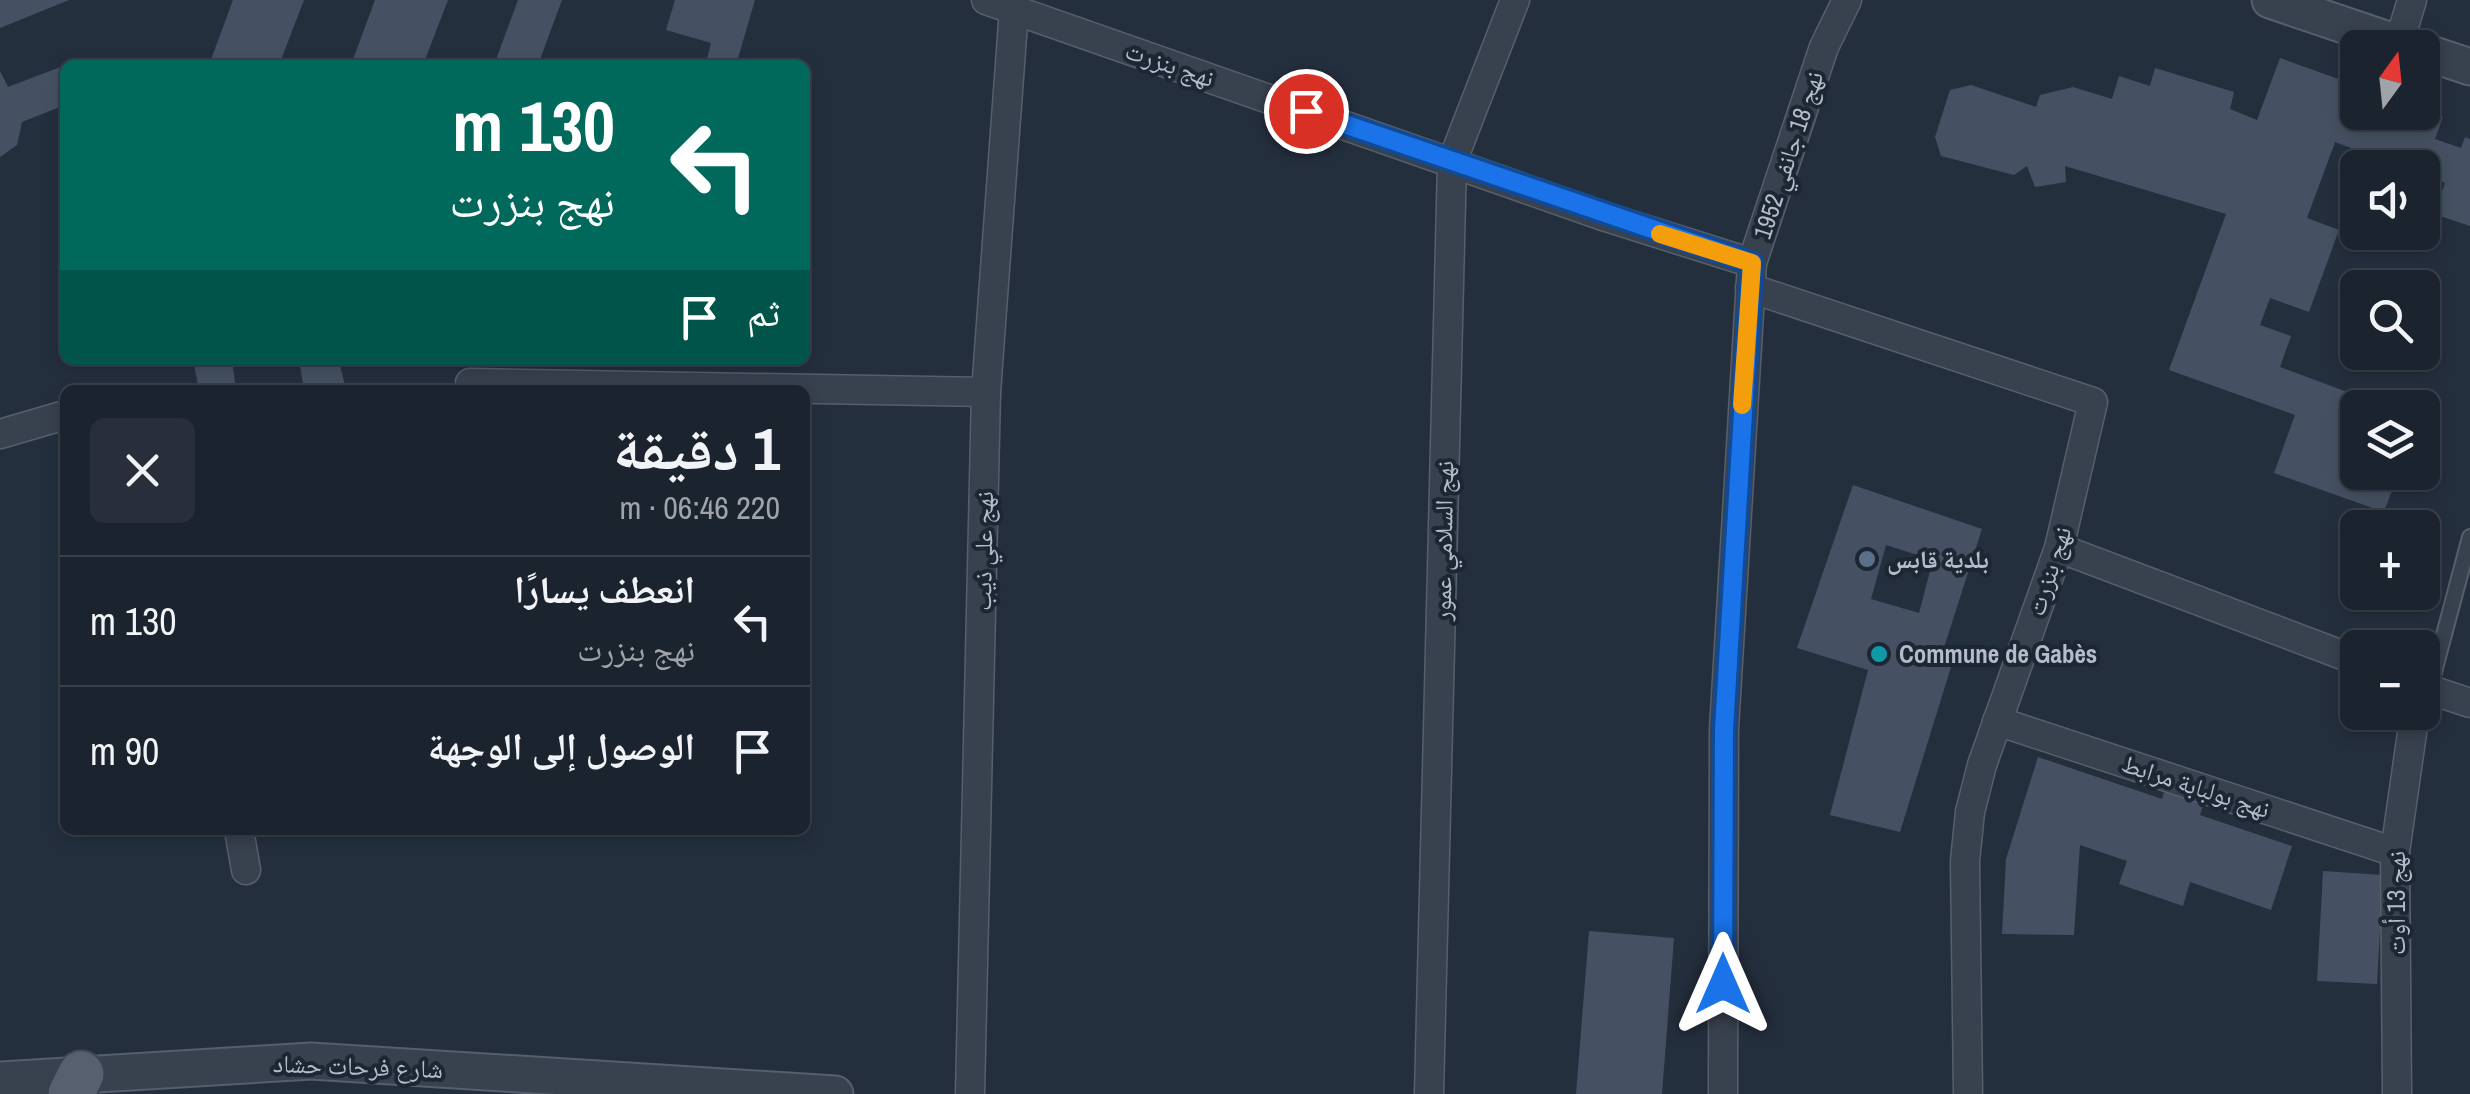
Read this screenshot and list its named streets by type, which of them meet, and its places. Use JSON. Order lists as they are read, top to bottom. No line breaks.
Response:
{"streets":{"street":["نهج بنزرت","نهج 18 جانفي 1952","نهج السلامي عمور","نهج علي ذيب","نهج بولبابة مرابط","نهج 13 أوت","شارع فرحات حشاد"]},"crossings":[["نهج بنزرت","نهج 18 جانفي 1952"],["نهج بنزرت","نهج السلامي عمور"],["نهج بنزرت","نهج علي ذيب"],["نهج بنزرت","نهج بولبابة مرابط"],["نهج بولبابة مرابط","نهج 13 أوت"]],"places":["بلدية قابس","Commune de Gabès"],"north":"top","page":{"map_buttons":["+","−"],"turn":["130 m","نهج بنزرت"],"then":"ثم","heading":["1 دقيقة","220 m · 06:46"],"list":[{"name":"انعطف يسارًا","note":"نهج بنزرت","value":"130 m"},{"name":"الوصول إلى الوجهة","value":"90 m"}]}}
